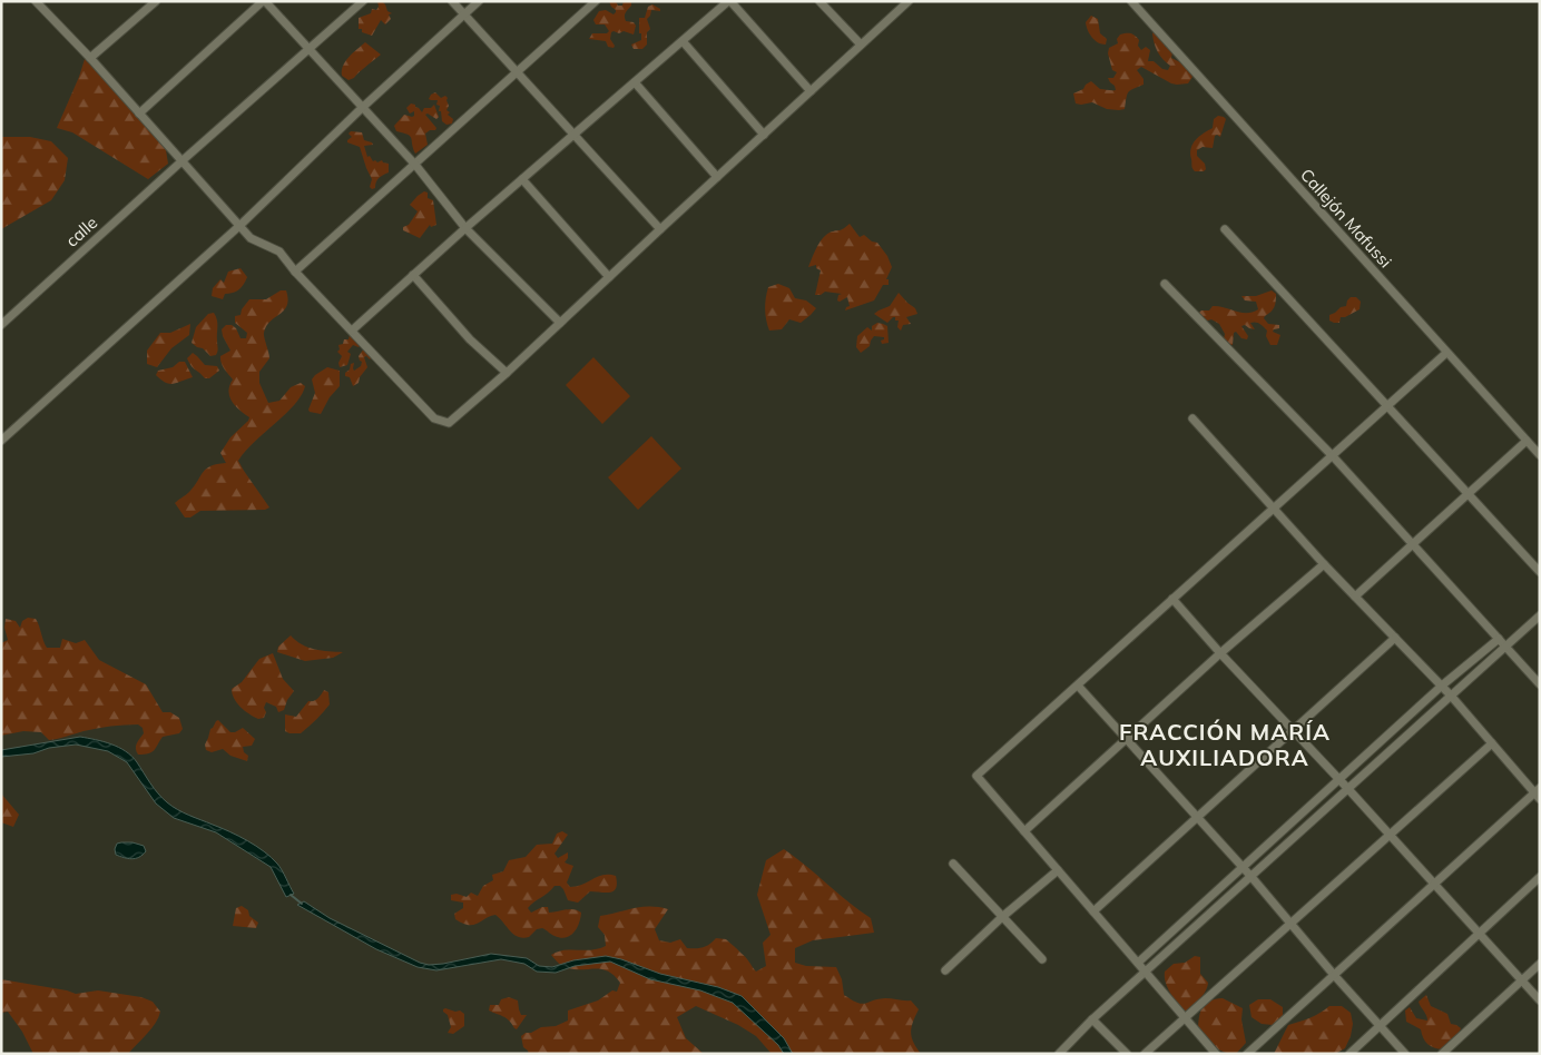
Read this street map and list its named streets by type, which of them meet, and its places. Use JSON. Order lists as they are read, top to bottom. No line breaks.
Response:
{"streets":{"street":["Callejón Mafussi","calle"]},"districts":["FRACCIÓN MARÍA AUXILIADORA"]}
